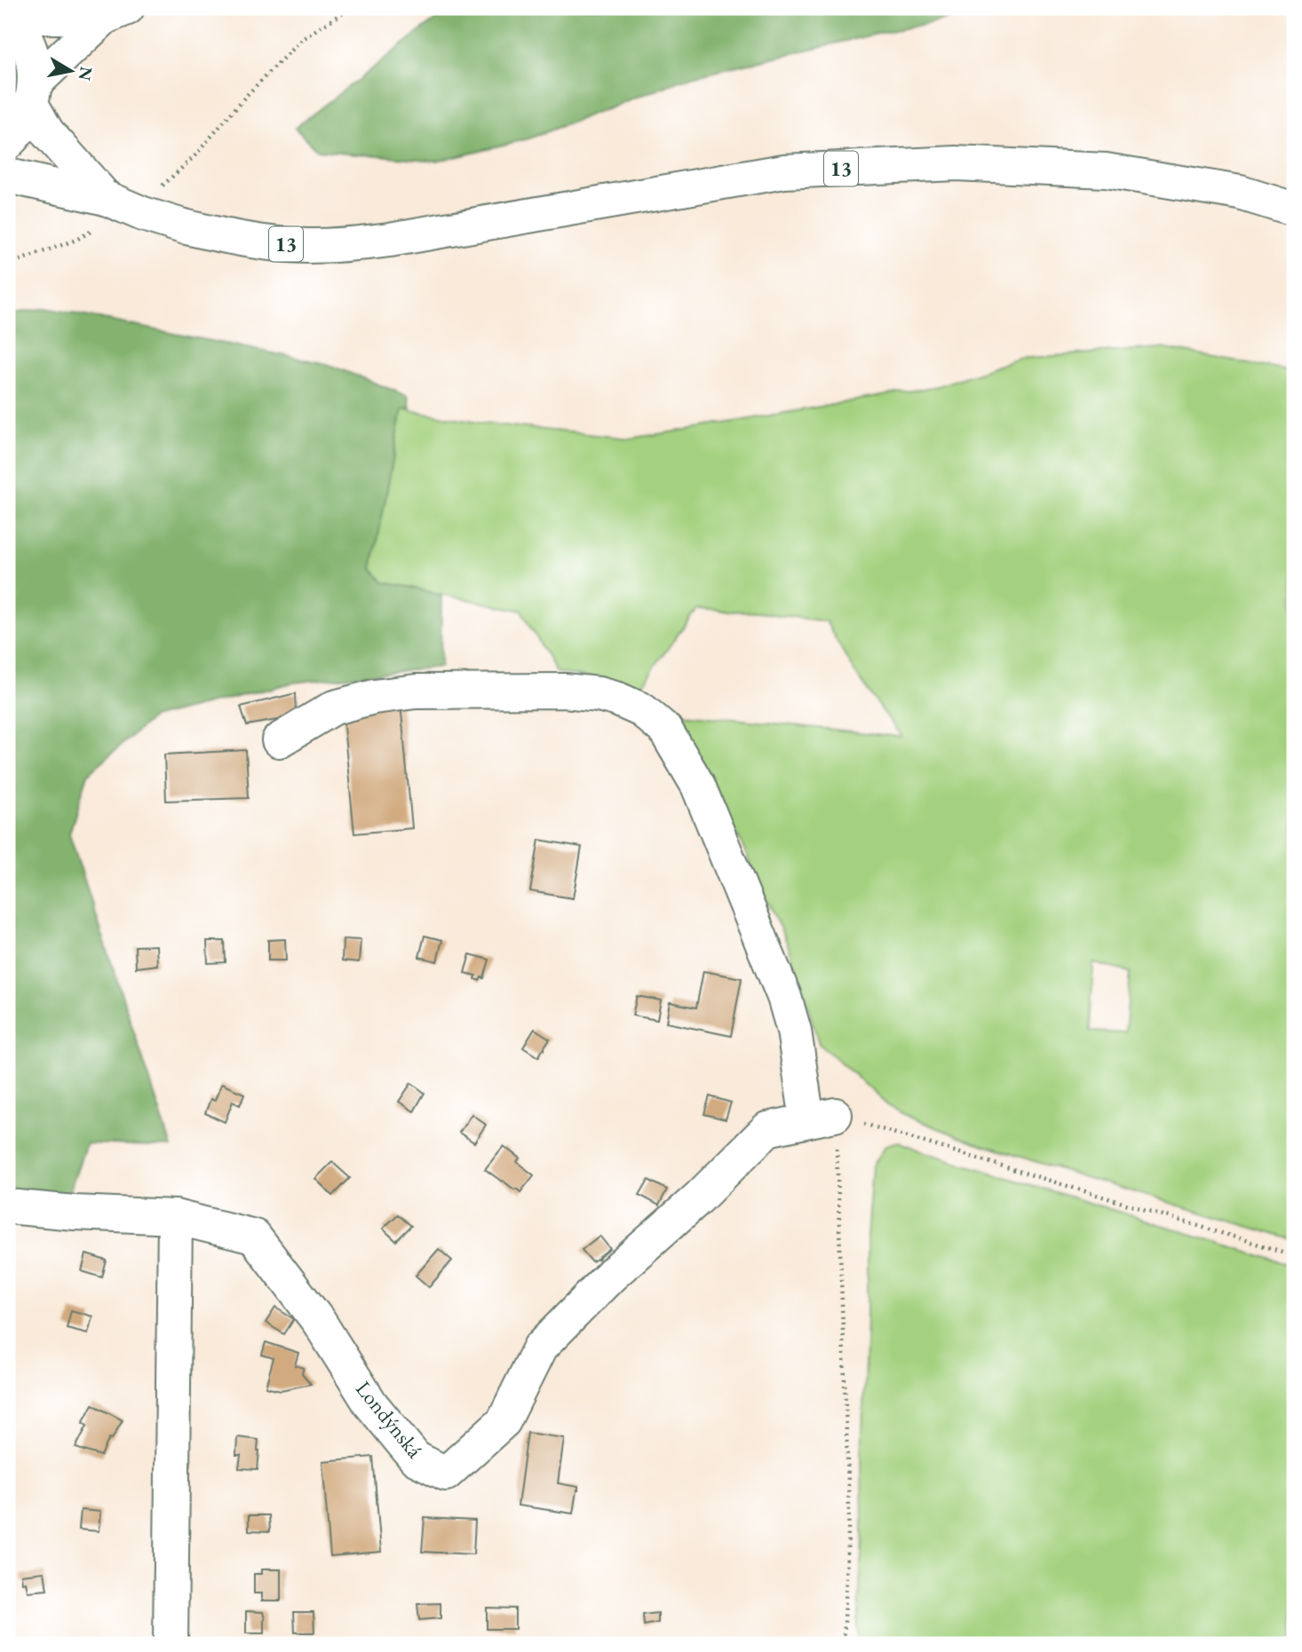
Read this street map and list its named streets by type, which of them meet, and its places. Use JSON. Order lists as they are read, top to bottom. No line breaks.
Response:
{"streets":{"street":["13","Londýnská"]},"north":"right"}
